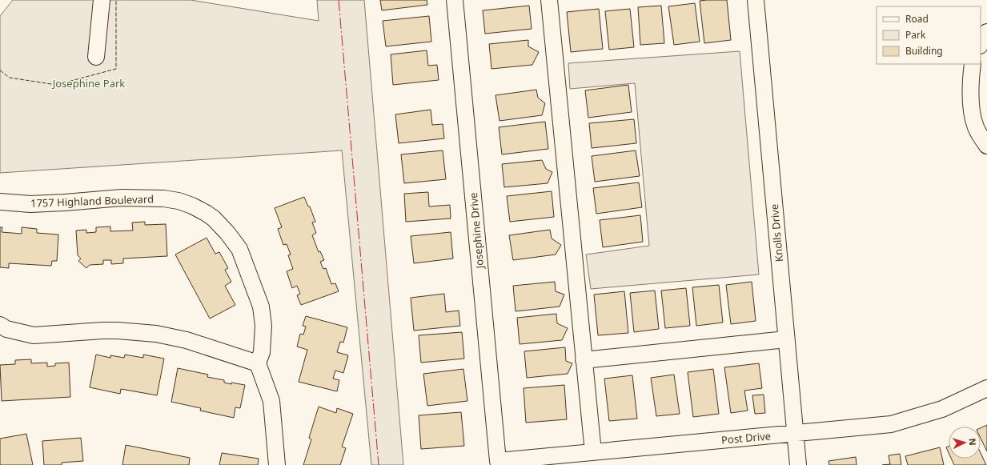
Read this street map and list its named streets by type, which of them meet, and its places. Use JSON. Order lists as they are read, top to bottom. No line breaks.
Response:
{"streets":{"street":["1757 Highland Boulevard","Josephine Drive","Knolls Drive","Post Drive"]},"crossings":[["Josephine Drive","Post Drive"],["Knolls Drive","Post Drive"]],"parks":["Josephine Park"],"legend":["Road","Park","Building"],"north":"right"}
